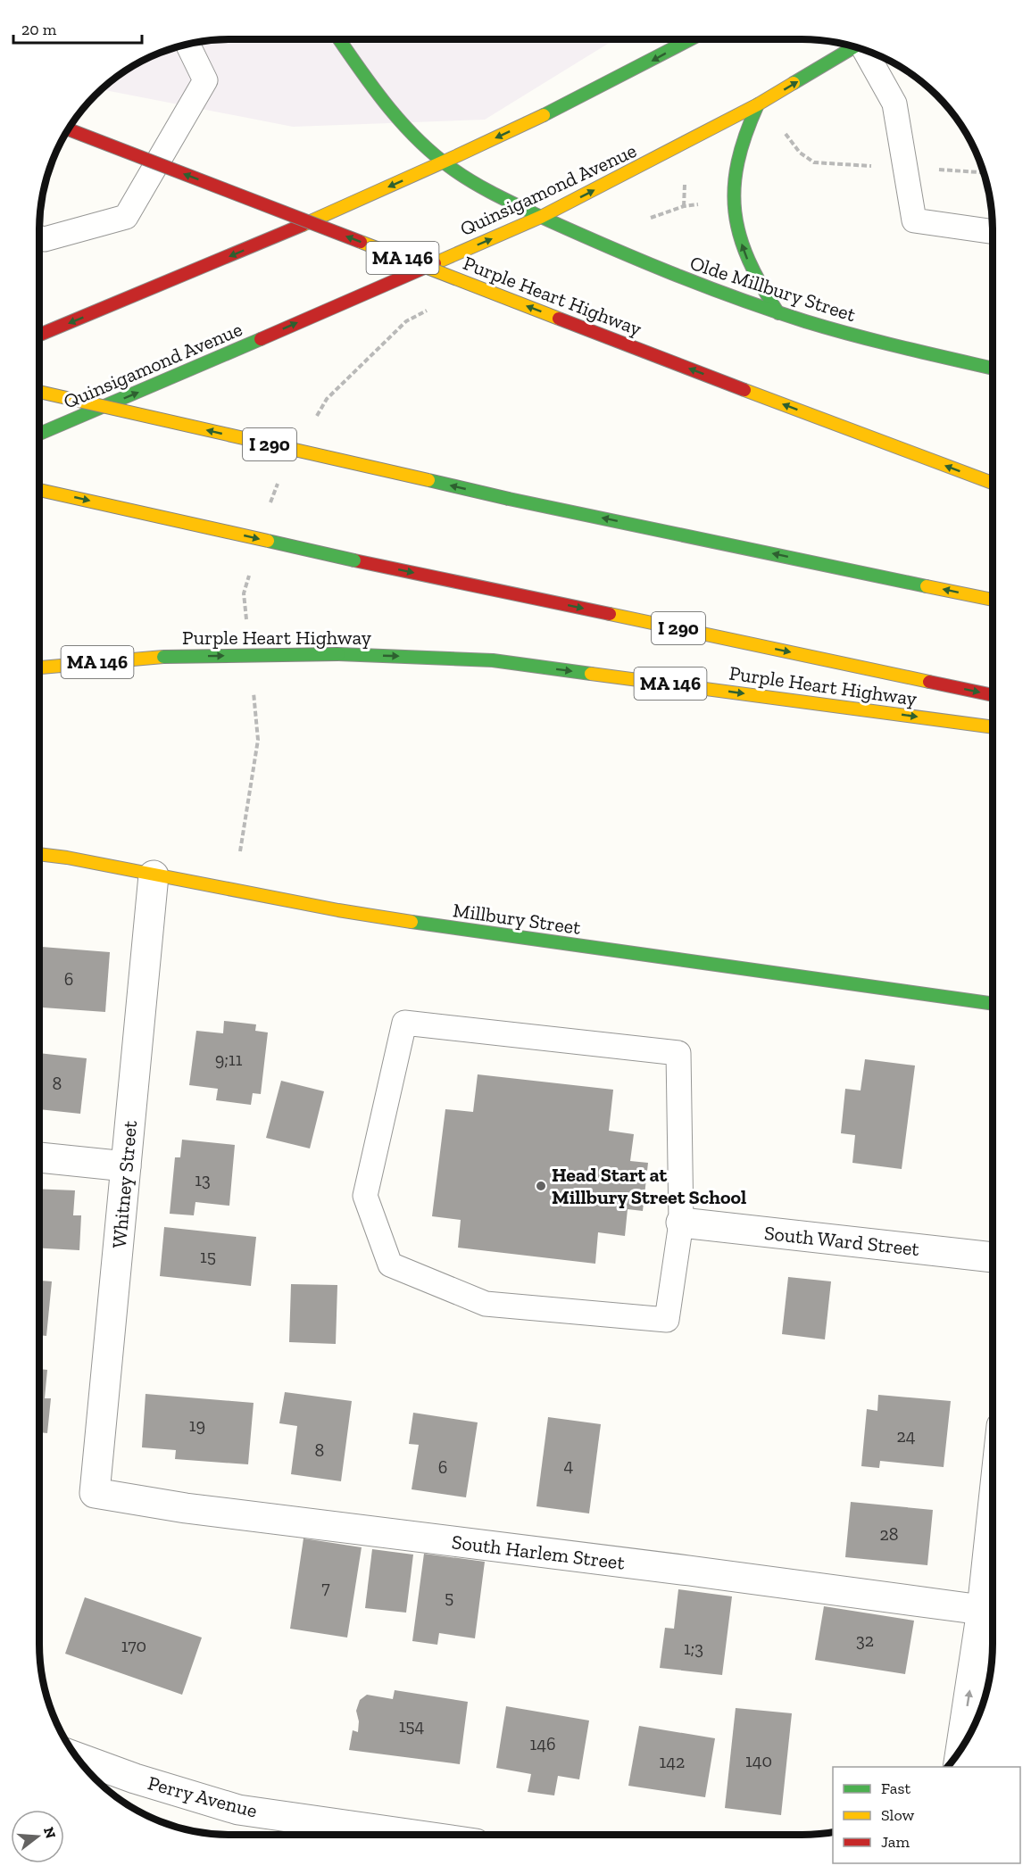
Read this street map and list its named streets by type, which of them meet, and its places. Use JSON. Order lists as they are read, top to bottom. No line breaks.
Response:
{"streets":{"main road":["Quinsigamond Avenue","MA 146","Olde Millbury Street","Purple Heart Highway","I 290","Millbury Street"],"street":["Whitney Street","South Ward Street","South Harlem Street","Perry Avenue"]},"crossings":[["Quinsigamond Avenue","Olde Millbury Street"],["Millbury Street","Whitney Street"],["Whitney Street","South Harlem Street"]],"places":["Head Start at Millbury Street School"],"house_numbers":["6","9;11","8","13","15","19","24","8","4","6","28","7","5","32","170","1;3","154","146","140","142"],"legend":["Fast","Slow","Jam"],"scale_bar":"20 m","north":"right"}
